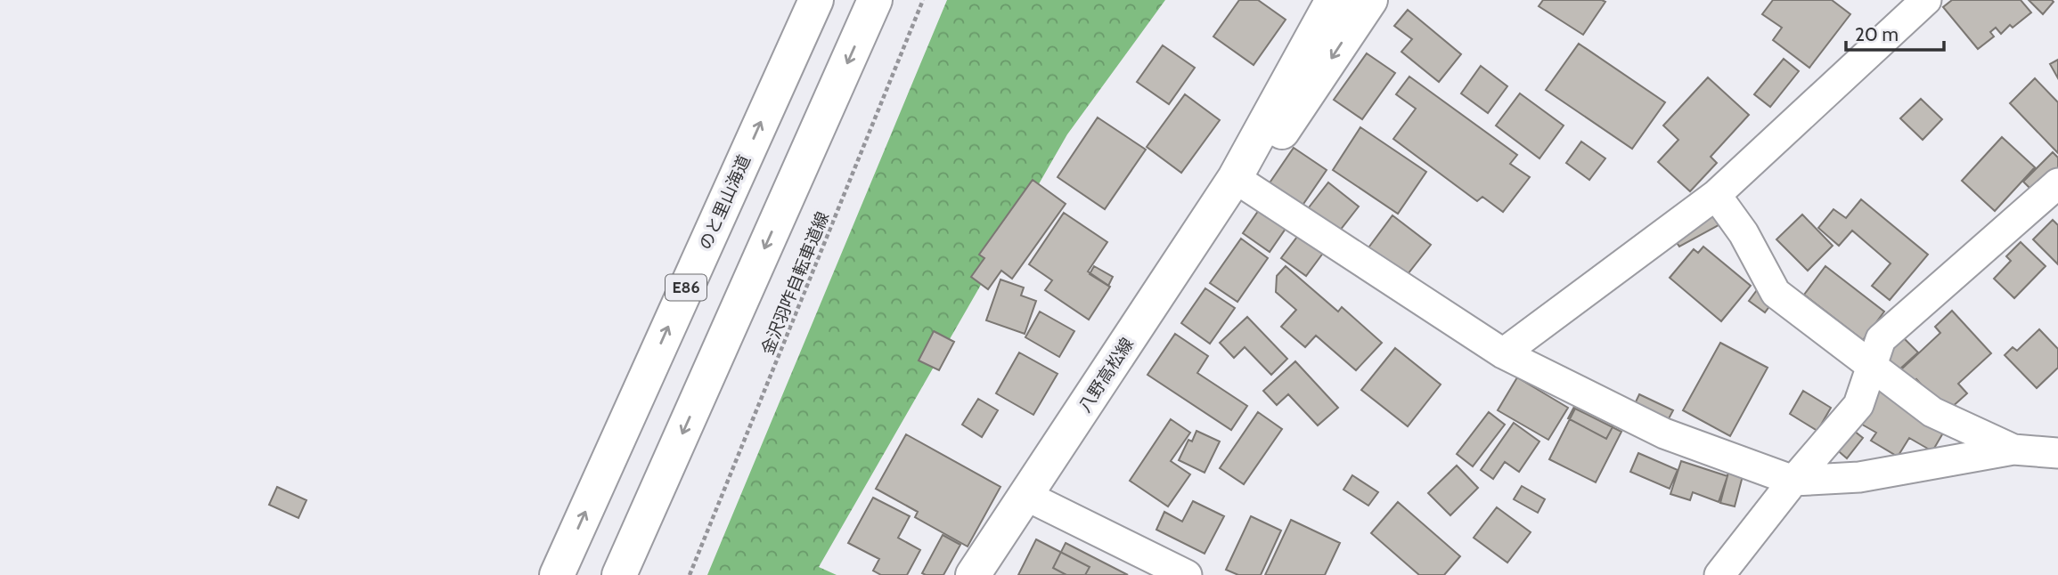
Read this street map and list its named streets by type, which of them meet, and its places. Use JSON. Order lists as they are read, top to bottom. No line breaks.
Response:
{"streets":{"main road":["のと里山海道","E86","八野高松線"],"path":["金沢羽咋自転車道線"]},"scale_bar":"20 m"}
